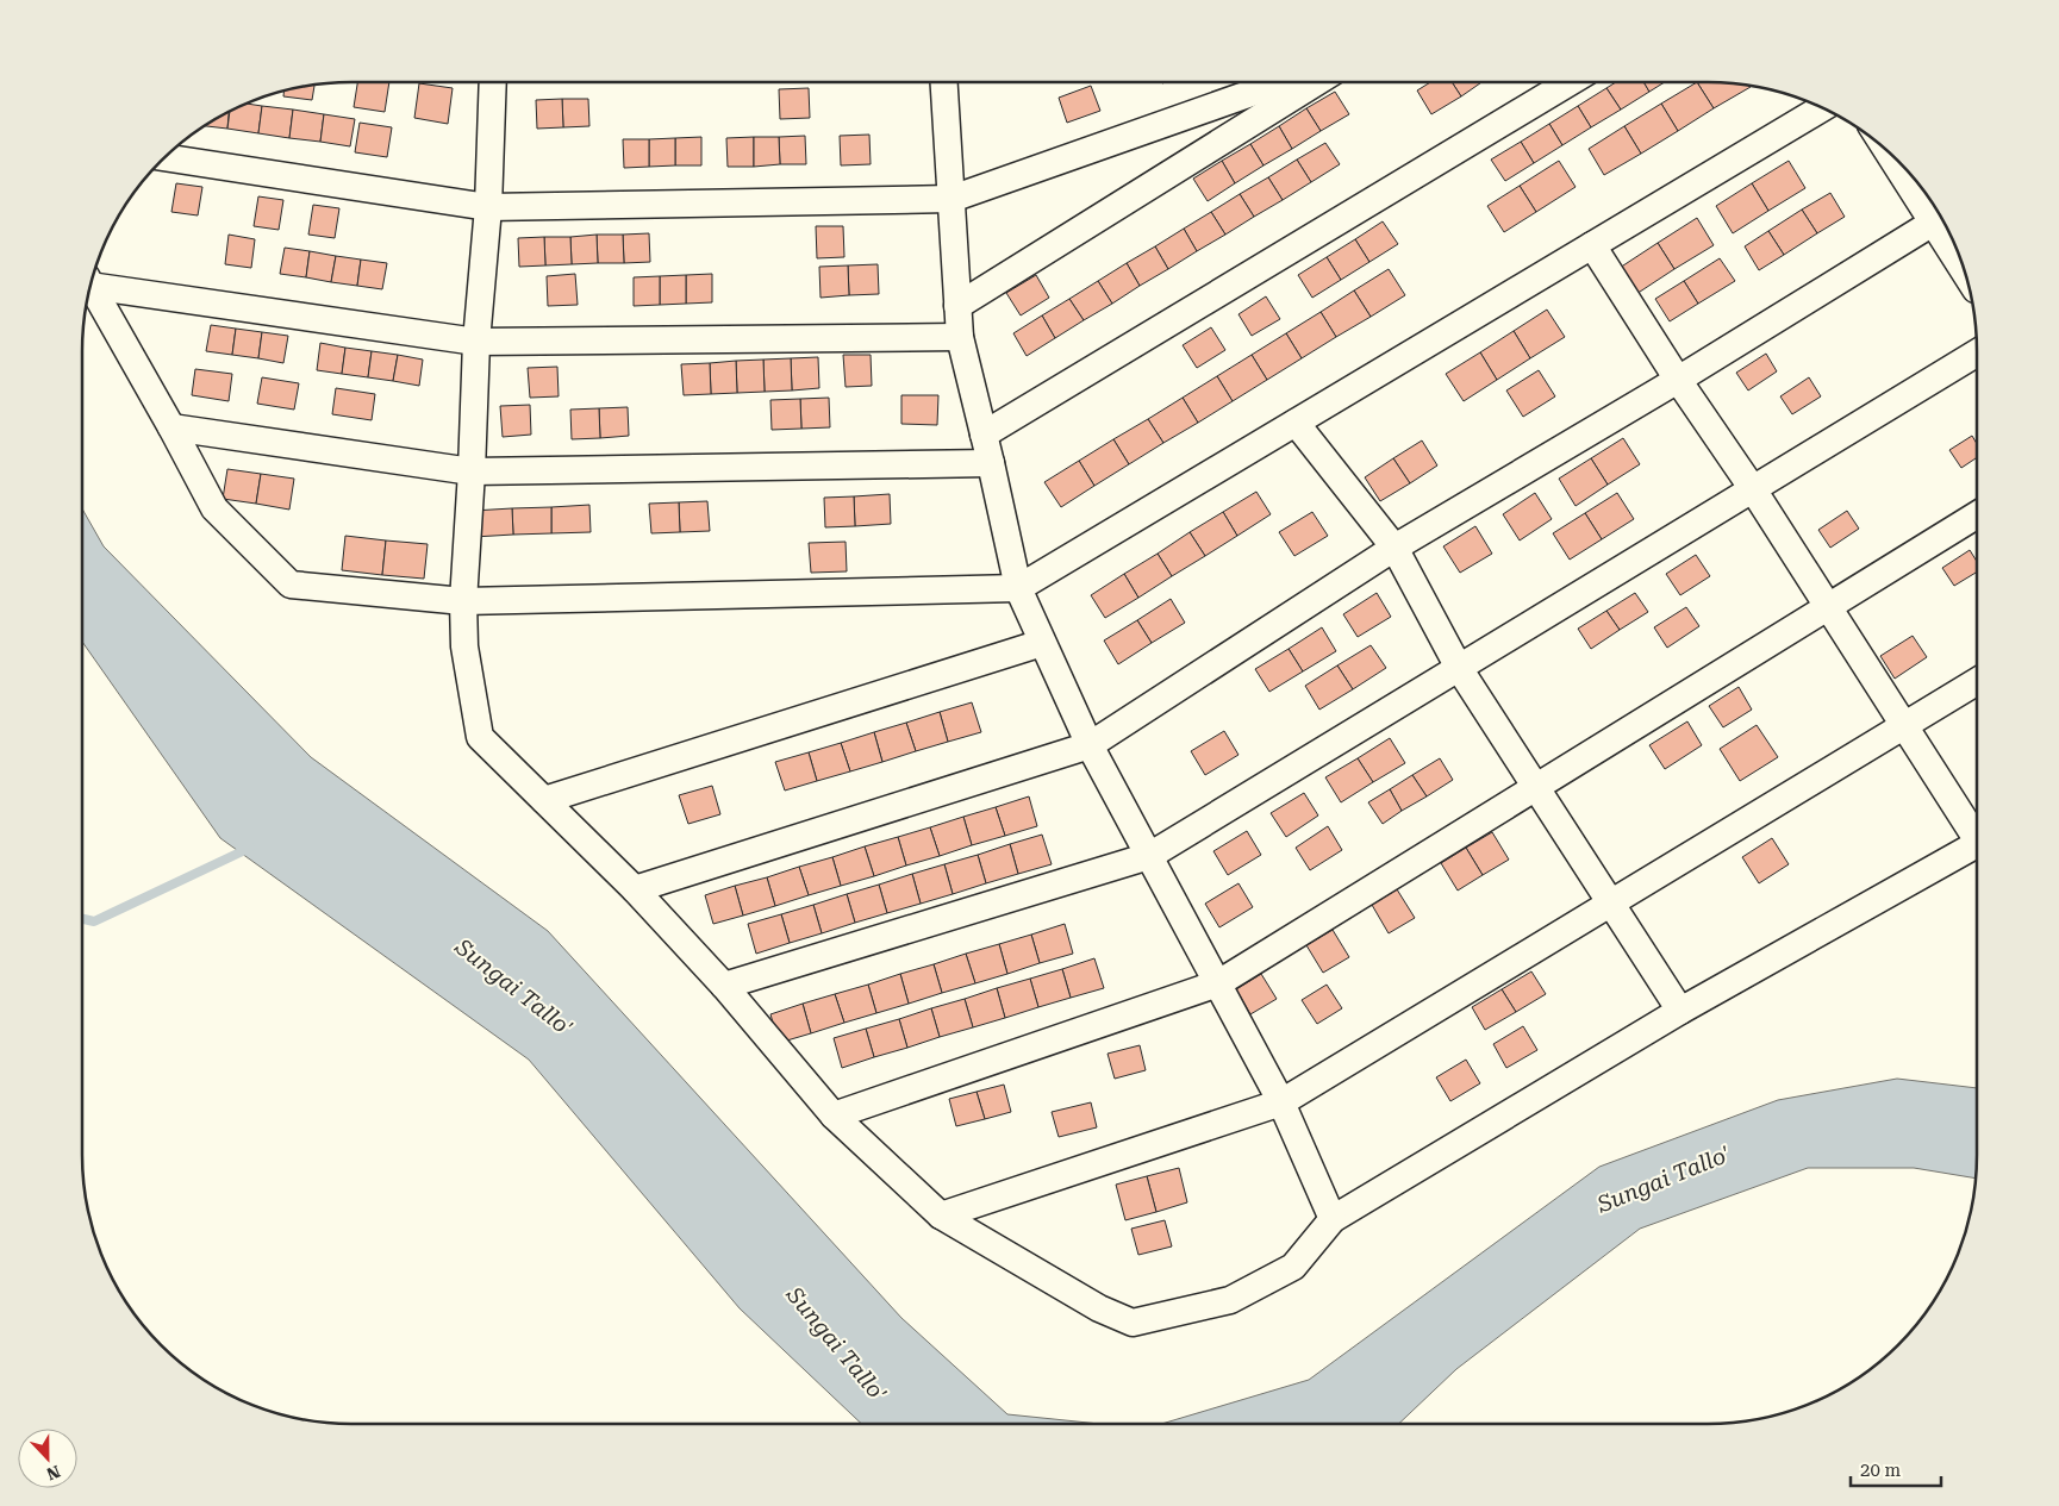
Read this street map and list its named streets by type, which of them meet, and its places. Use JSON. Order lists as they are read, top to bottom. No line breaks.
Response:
{"water":["Sungai Tallo'"],"scale_bar":"20 m","north":"bottom"}
